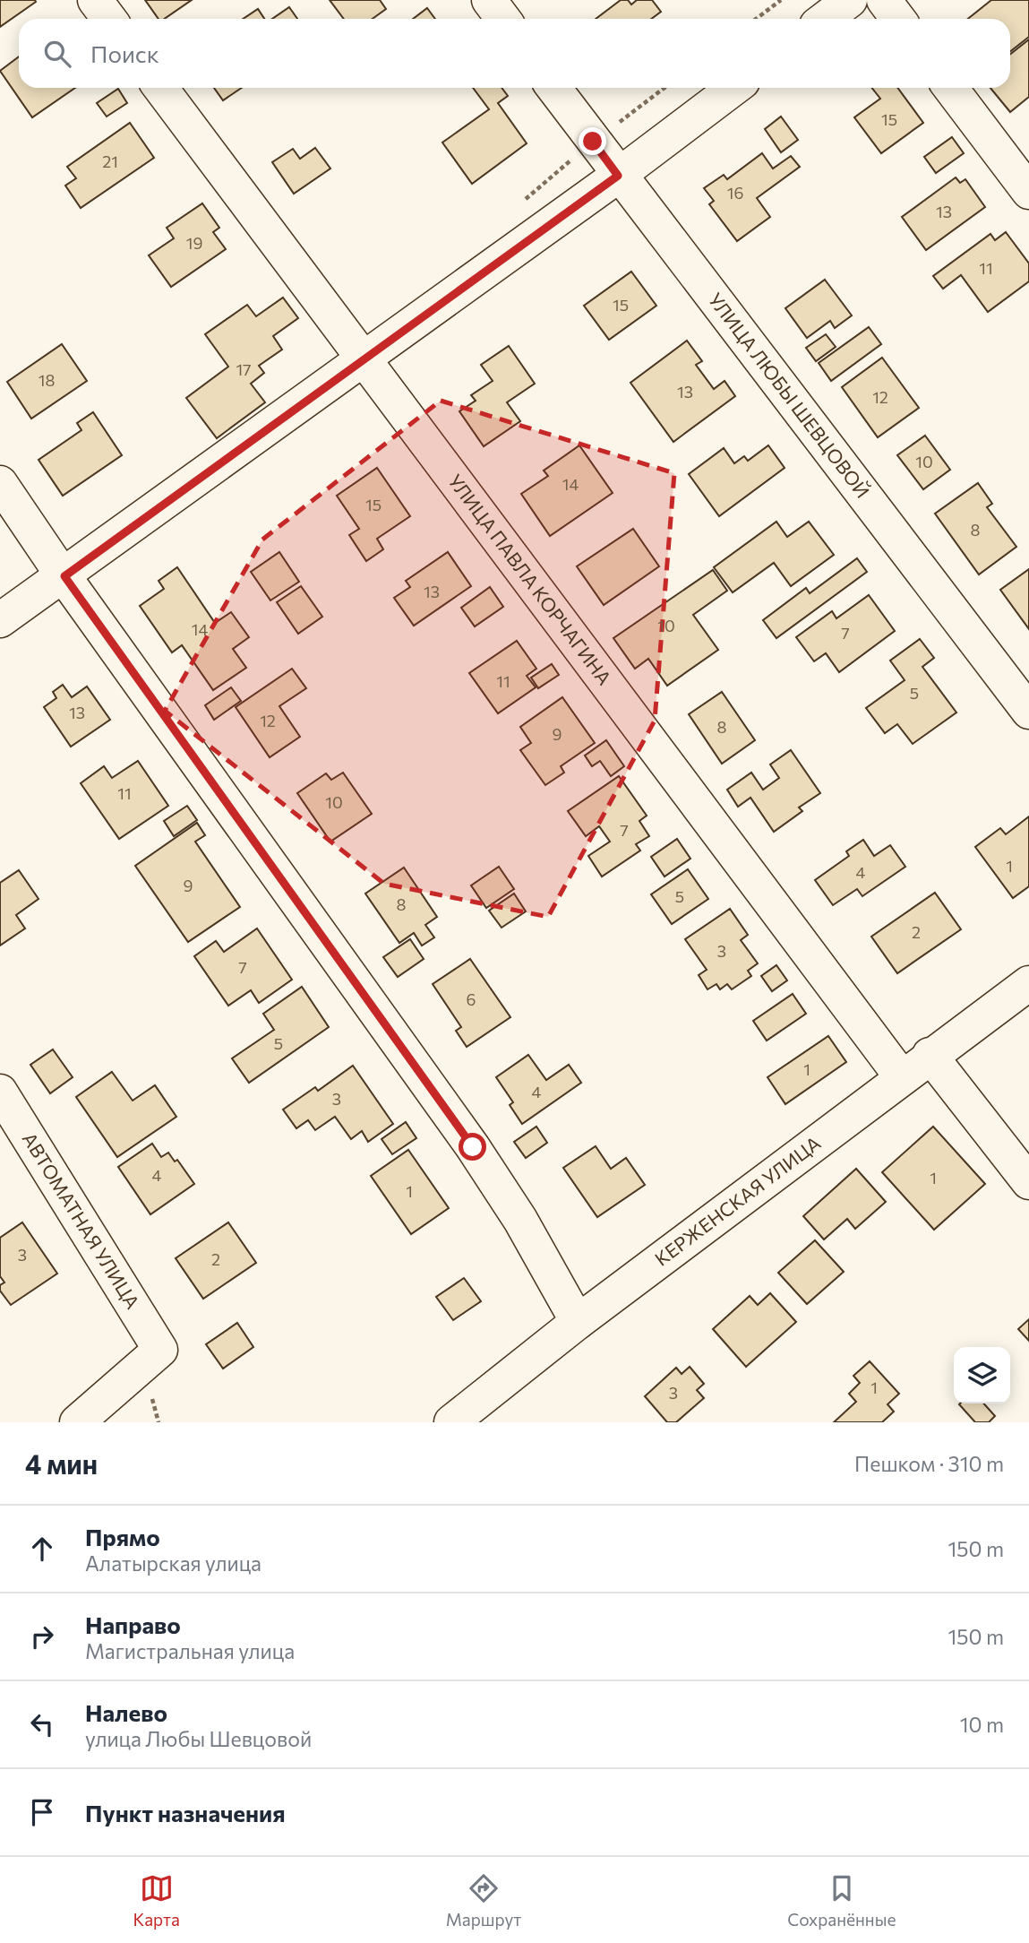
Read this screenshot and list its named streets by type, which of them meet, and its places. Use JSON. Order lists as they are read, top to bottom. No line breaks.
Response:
{"streets":{"street":["УЛИЦА ЛЮБЫ ШЕВЦОВОЙ","УЛИЦА ПАВЛА КОРЧАГИНА","КЕРЖЕНСКАЯ УЛИЦА","АВТОМАТНАЯ УЛИЦА"]},"crossings":[["УЛИЦА ПАВЛА КОРЧАГИНА","КЕРЖЕНСКАЯ УЛИЦА"]],"house_numbers":["15","21","16","13","19","11","15","17","18","13","12","10","14","15","8","13","10","14","7","11","5","13","12","8","9","11","10","7","1","4","9","5","8","2","3","7","6","5","1","4","3","4","1","1","3","2","1","3"],"page":{"search":"Поиск","heading":["4 мин","Пешком · 310 m"],"list":[["Прямо","Алатырская улица","150 m"],["Направо","Магистральная улица","150 m"],["Налево","улица Любы Шевцовой","10 m"],"Пункт назначения"],"nav":["Карта","Маршрут","Сохранённые"]}}
